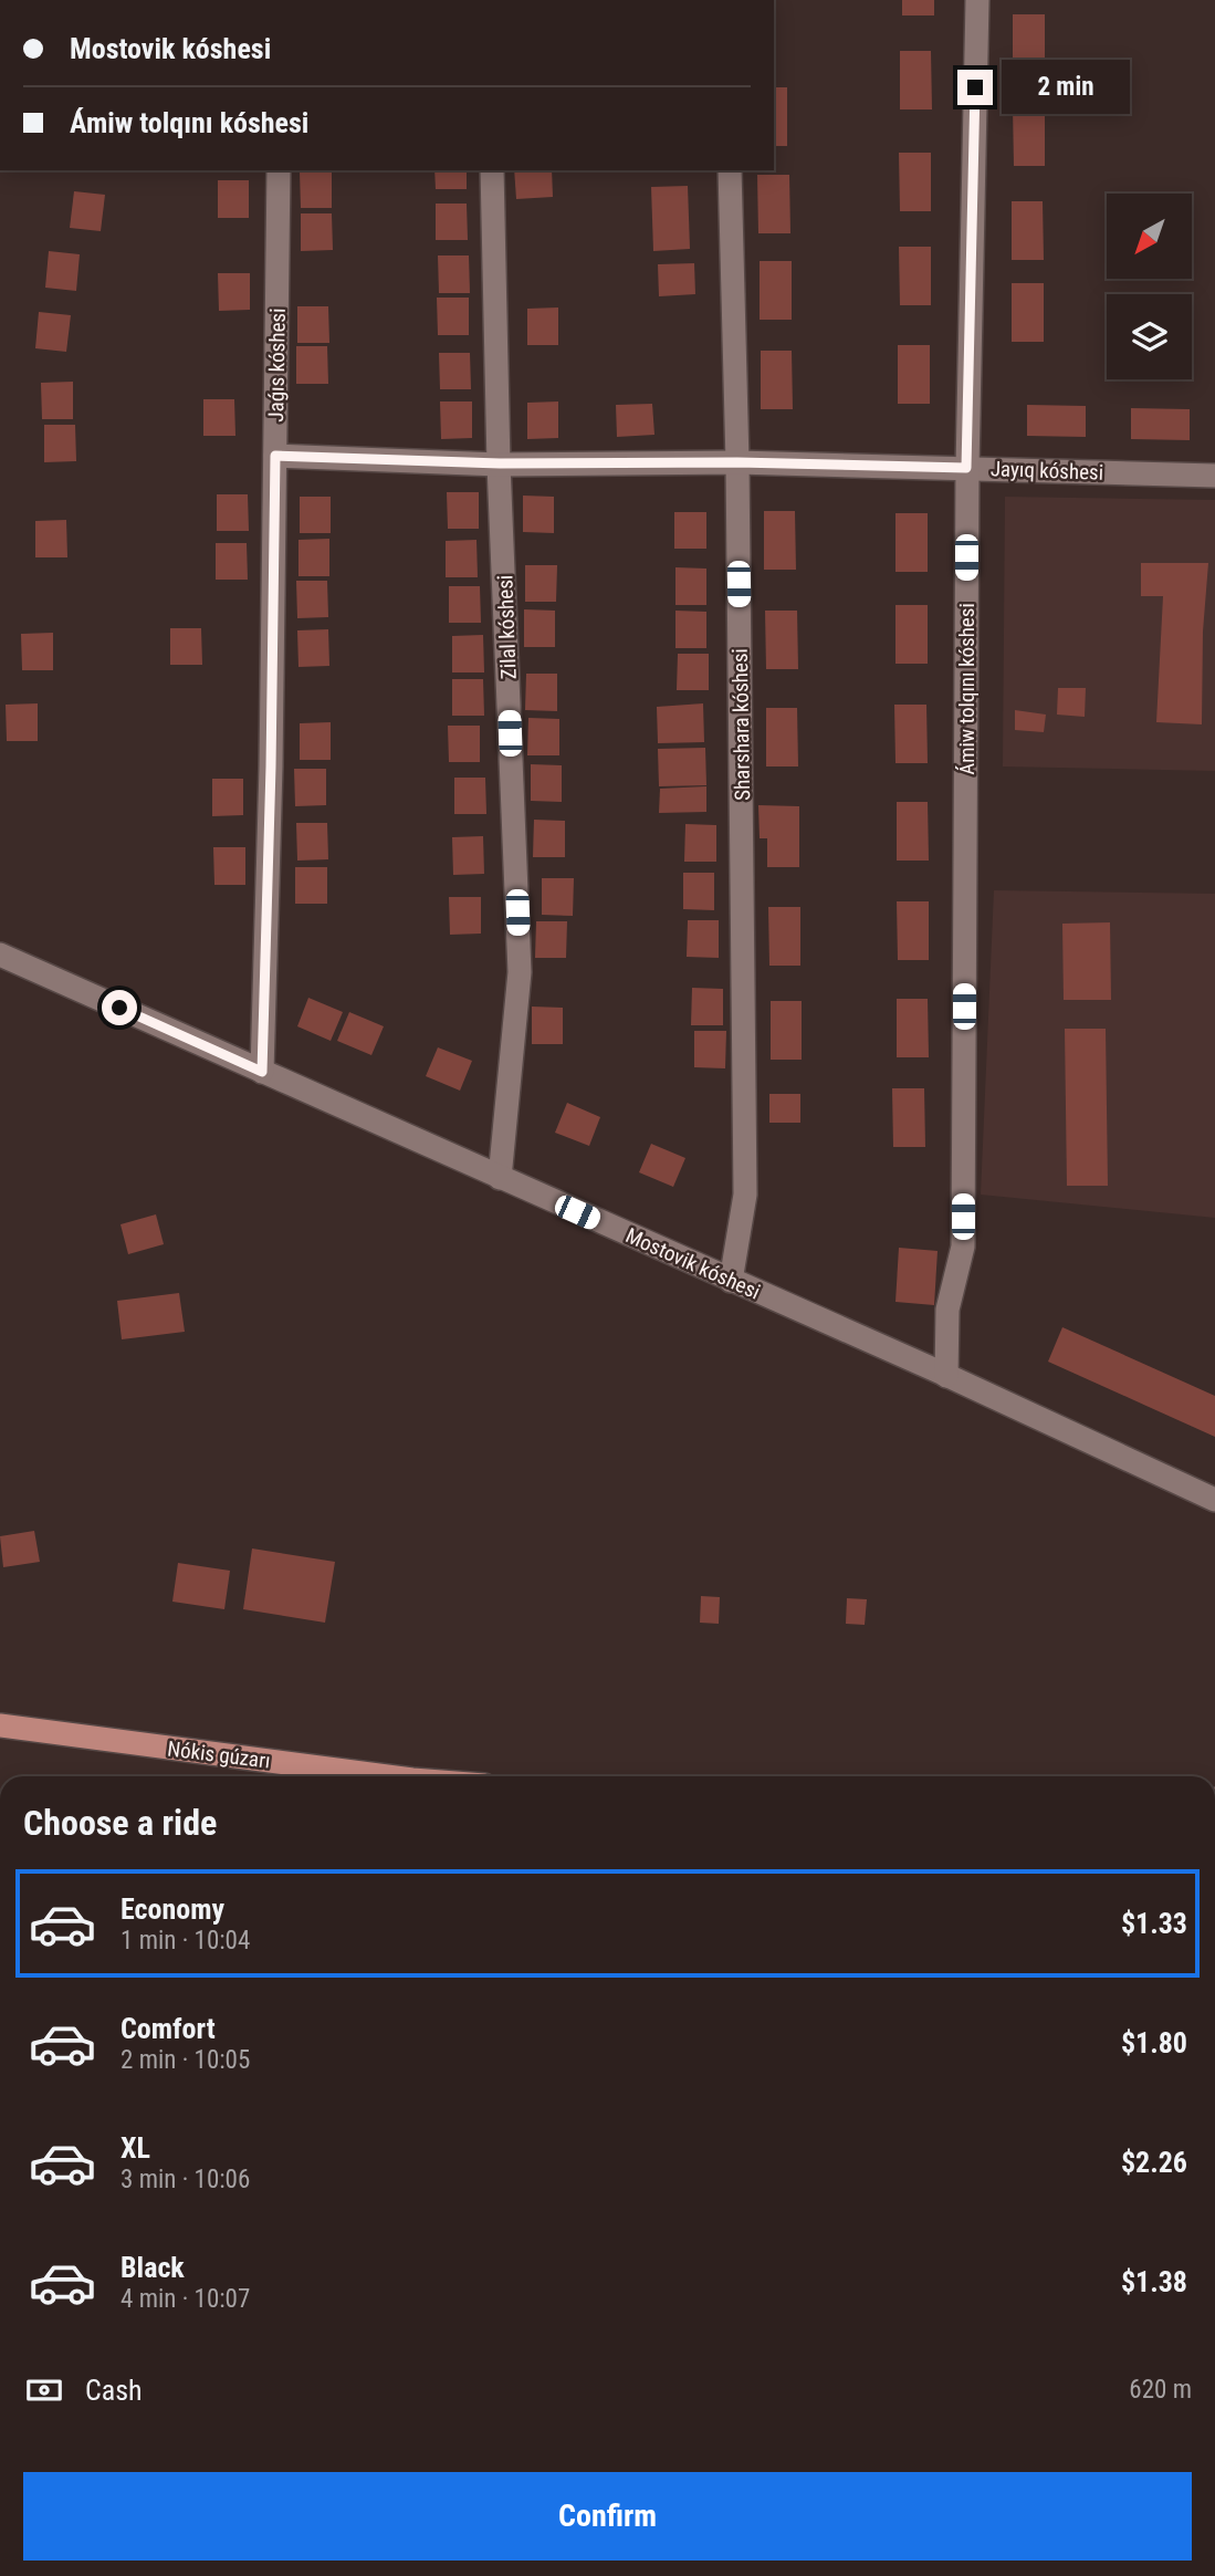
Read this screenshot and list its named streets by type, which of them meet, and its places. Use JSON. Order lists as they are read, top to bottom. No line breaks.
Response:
{"streets":{"main road":["Nókis gúzarı"],"street":["Jaǵıs kóshesi","Jayıq kóshesi","Zilal kóshesi","Ámiw tolqını kóshesi","Sharshara kóshesi","Mostovik kóshesi"]},"crossings":[["Jaǵıs kóshesi","Jayıq kóshesi"],["Jaǵıs kóshesi","Mostovik kóshesi"],["Jayıq kóshesi","Zilal kóshesi"],["Jayıq kóshesi","Ámiw tolqını kóshesi"],["Jayıq kóshesi","Sharshara kóshesi"],["Zilal kóshesi","Mostovik kóshesi"],["Ámiw tolqını kóshesi","Mostovik kóshesi"],["Sharshara kóshesi","Mostovik kóshesi"]],"north":"bottom left","page":{"banner":["Mostovik kóshesi","Ámiw tolqını kóshesi"],"bubble":"2 min","heading":"Choose a ride","list":[{"name":"Economy","note":"1 min · 10:04","value":"$1.33"},{"name":"Comfort","note":"2 min · 10:05","value":"$1.80"},{"name":"XL","note":"3 min · 10:06","value":"$2.26"},{"name":"Black","note":"4 min · 10:07","value":"$1.38"}],"pay":["Cash","620 m"],"buttons":"Confirm"}}
